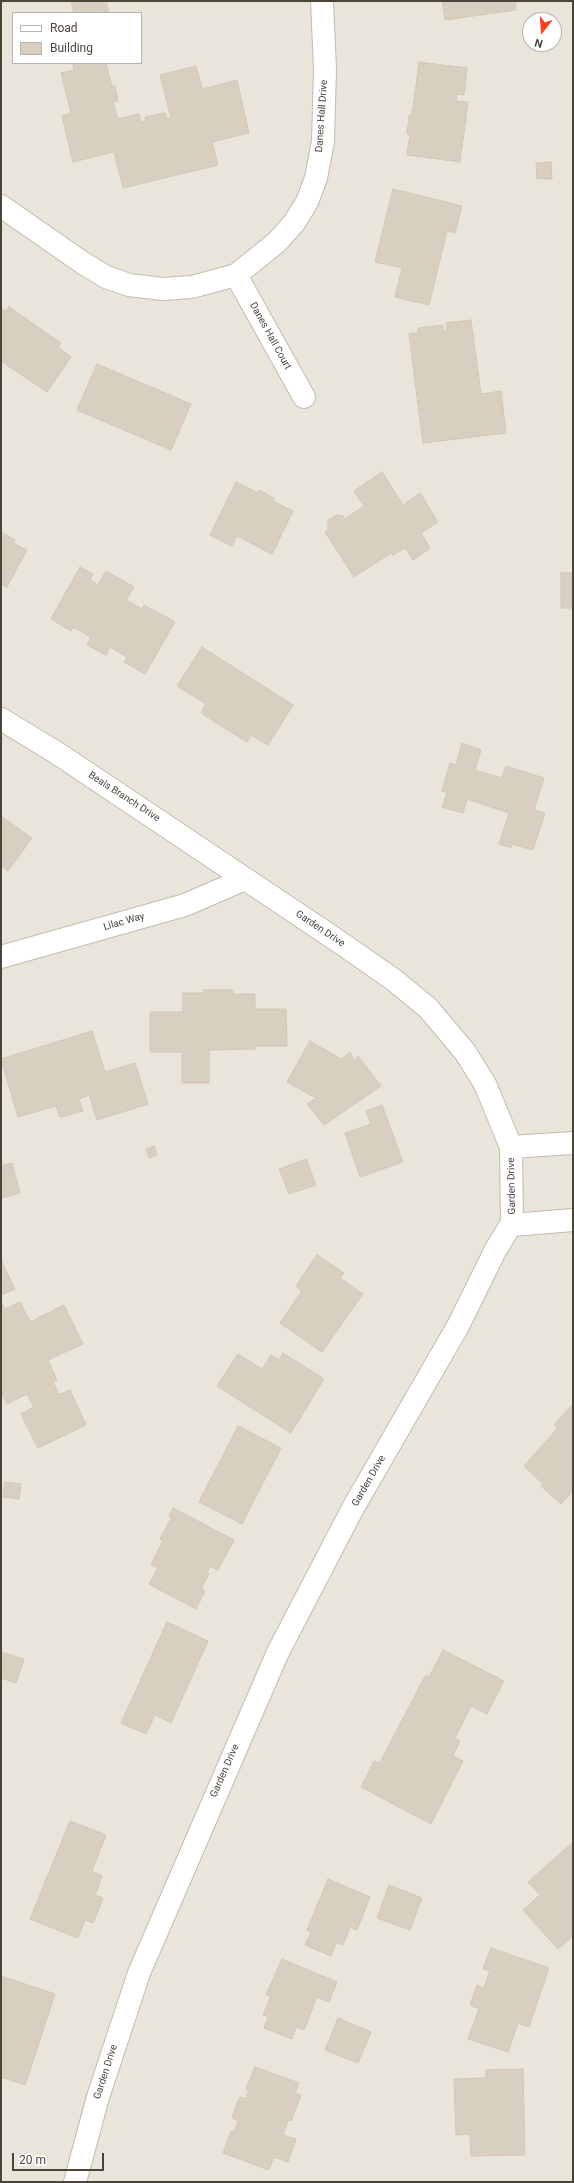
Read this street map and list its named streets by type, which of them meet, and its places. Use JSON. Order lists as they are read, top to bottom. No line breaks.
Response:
{"streets":{"street":["Danes Hall Drive","Danes Hall Court","Beals Branch Drive","Lilac Way","Garden Drive"]},"crossings":[["Danes Hall Drive","Danes Hall Court"],["Beals Branch Drive","Lilac Way"],["Beals Branch Drive","Garden Drive"],["Lilac Way","Garden Drive"]],"legend":["Road","Building"],"scale_bar":"20 m","north":"bottom"}
